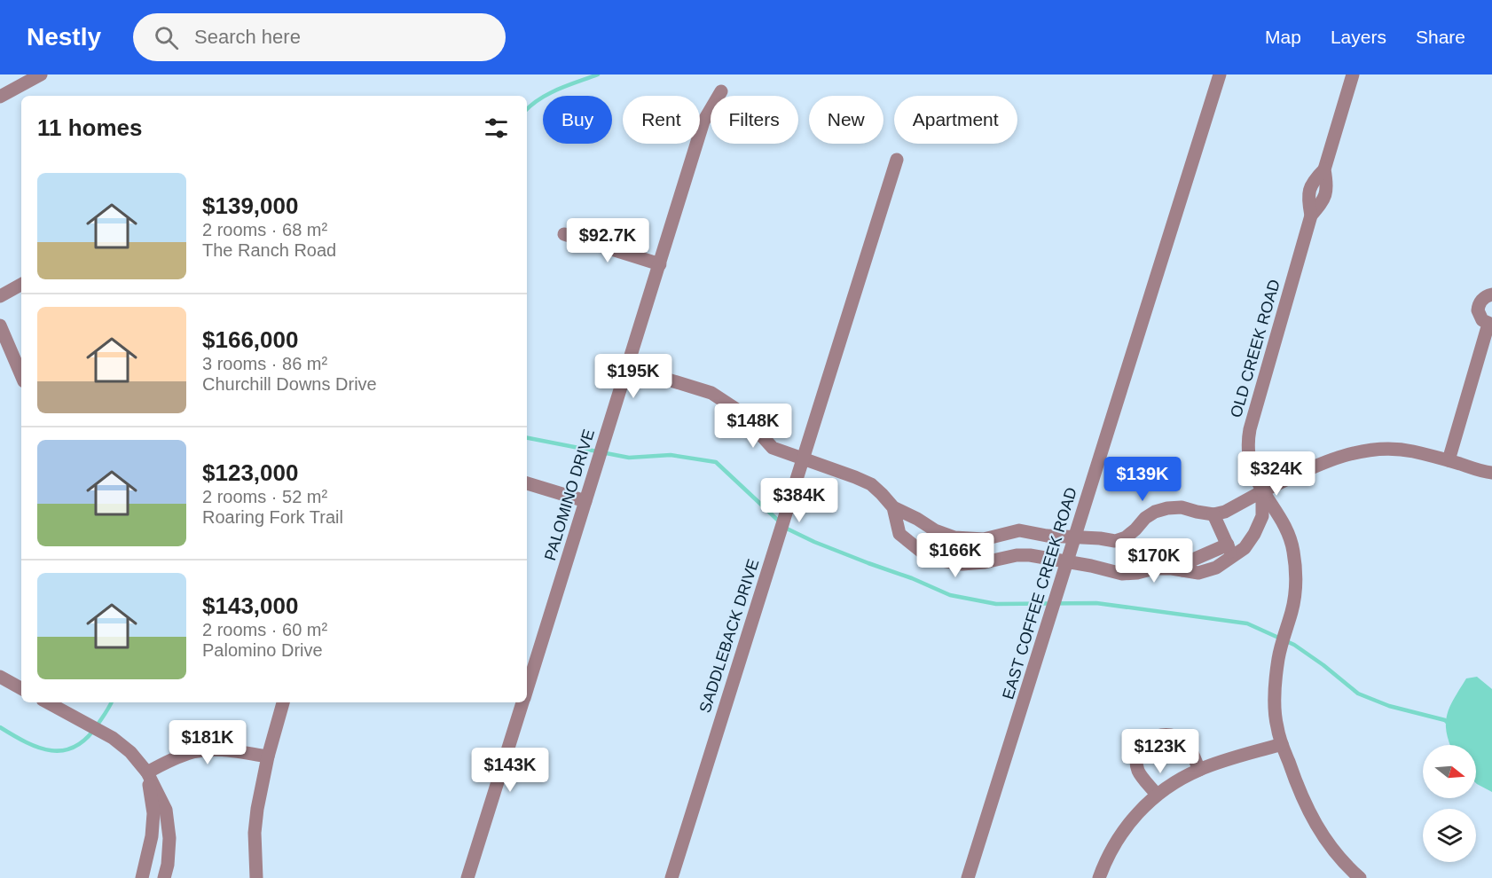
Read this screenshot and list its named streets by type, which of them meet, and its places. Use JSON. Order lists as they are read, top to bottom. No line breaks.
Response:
{"streets":{"street":["OLD CREEK ROAD","PALOMINO DRIVE","EAST COFFEE CREEK ROAD","SADDLEBACK DRIVE"]},"north":"right","page":{"header":"Nestly","search":"Search here","nav":["Map","Layers","Share"],"chip":["Buy","Rent","Filters","New","Apartment"],"heading":"11 homes","list":[{"name":"$139,000","note":"2 rooms · 68 m² · The Ranch Road"},{"name":"$166,000","note":"3 rooms · 86 m² · Churchill Downs Drive"},{"name":"$123,000","note":"2 rooms · 52 m² · Roaring Fork Trail"},{"name":"$143,000","note":"2 rooms · 60 m² · Palomino Drive"}],"price":["$92.7K","$195K","$148K","$324K","$139K","$384K","$166K","$170K","$181K","$123K","$143K"]}}
